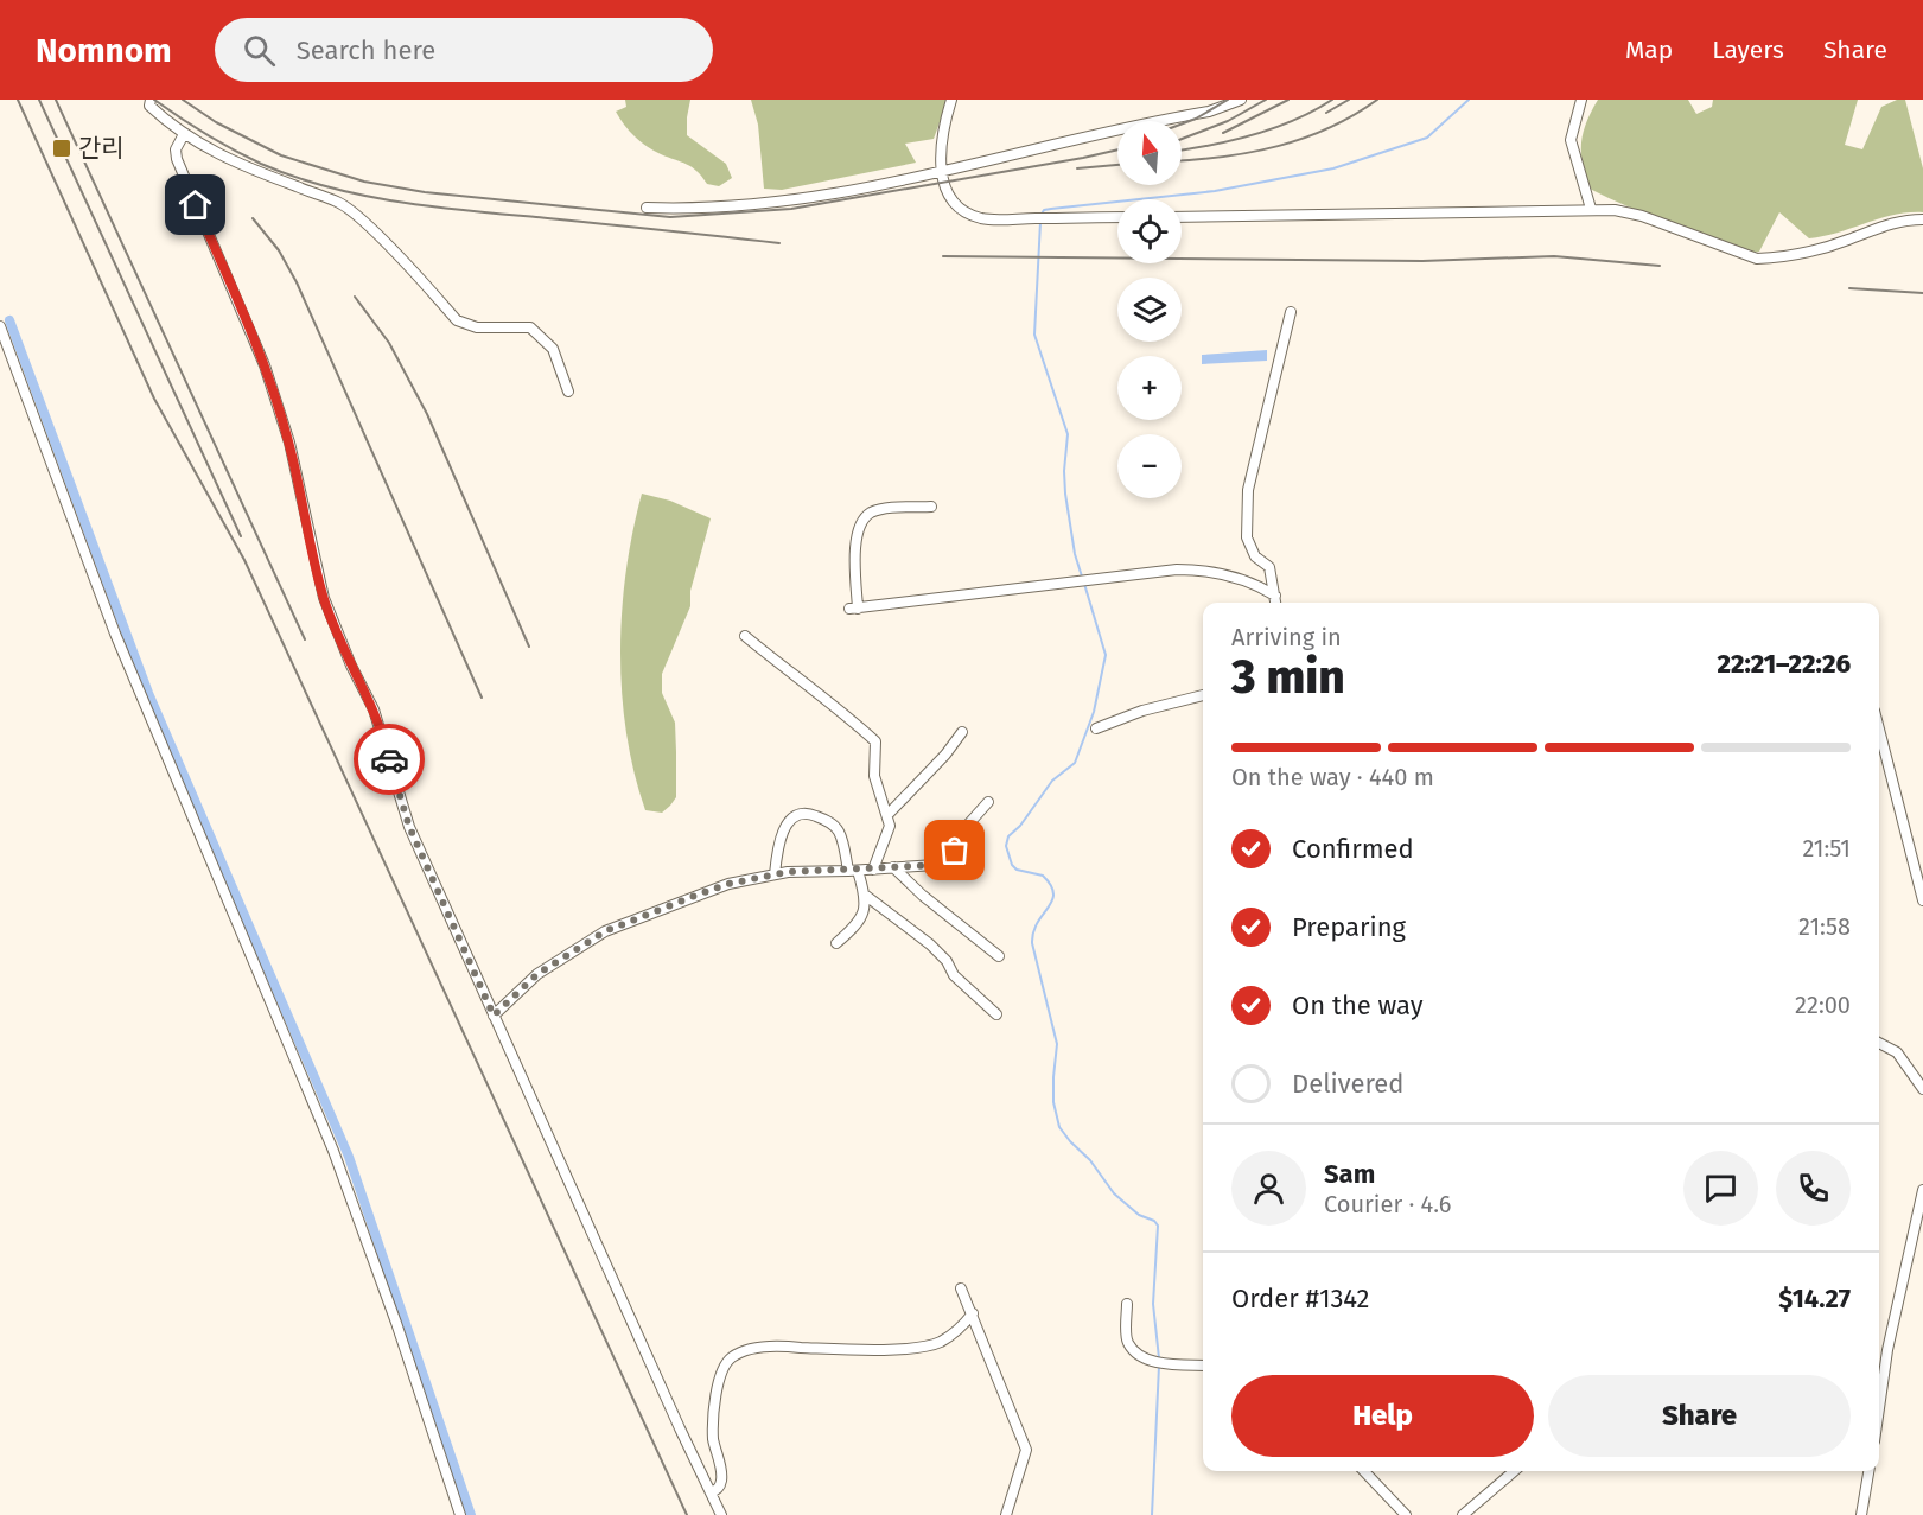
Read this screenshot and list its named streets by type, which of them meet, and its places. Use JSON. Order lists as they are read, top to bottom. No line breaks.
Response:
{"places":{"transit":["간리"]},"north":"top","page":{"header":"Nomnom","search":"Search here","nav":["Map","Layers","Share"],"map_buttons":["+","−"],"heading":["3 min","Arriving in","22:21–22:26"],"panel":["Sam","Courier · 4.6","Order #1342","$14.27"],"bar":"On the way · 440 m","list":[["Confirmed","21:51"],["Preparing","21:58"],["On the way","22:00"],"Delivered"],"buttons":["Help","Share"]}}
